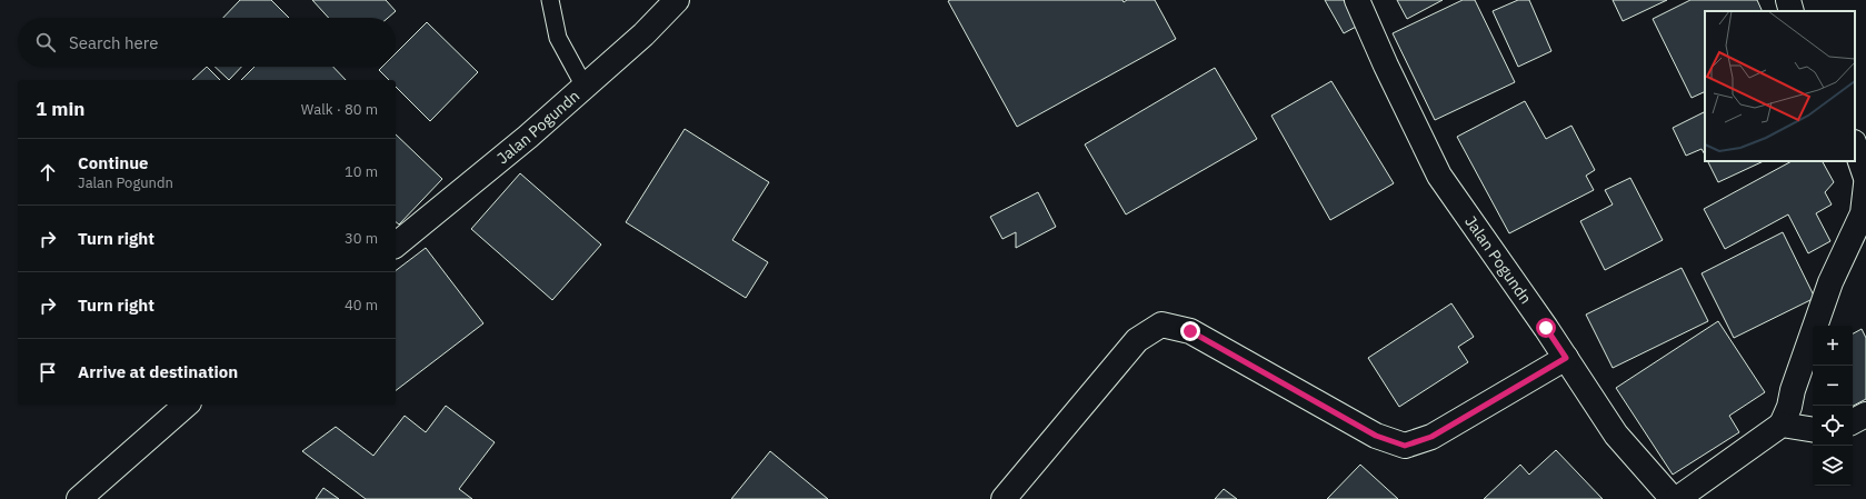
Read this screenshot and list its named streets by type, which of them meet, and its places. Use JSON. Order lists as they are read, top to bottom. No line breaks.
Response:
{"streets":{"street":["Jalan Pogundn"]},"page":{"search":"Search here","heading":["1 min","Walk · 80 m"],"list":[["Continue","Jalan Pogundn","10 m"],["Turn right","30 m"],["Turn right","40 m"],"Arrive at destination"],"map_buttons":["+","−"]}}
